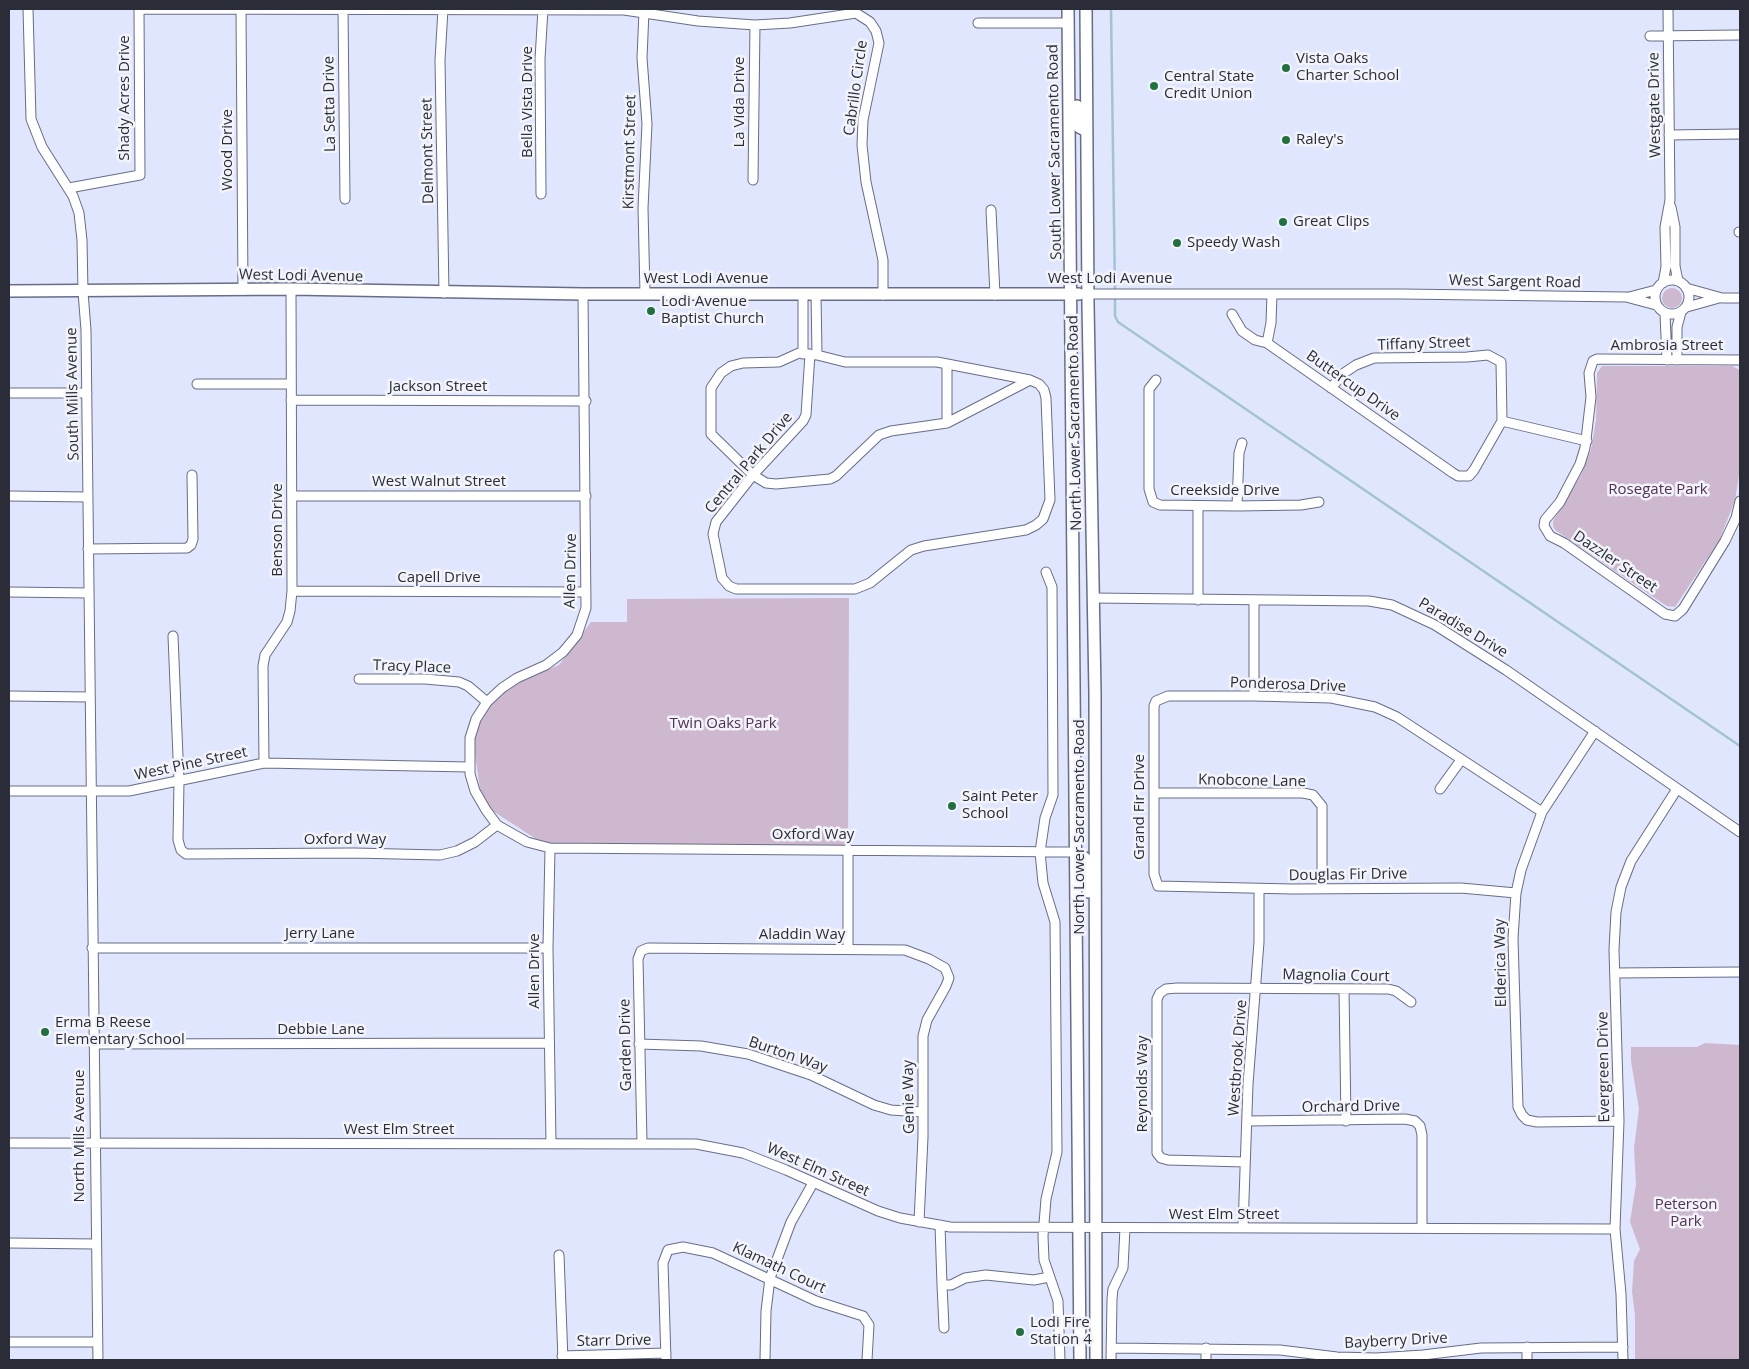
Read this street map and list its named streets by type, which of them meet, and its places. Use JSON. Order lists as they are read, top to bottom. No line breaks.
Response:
{"streets":{"main road":["South Lower Sacramento Road","West Lodi Avenue","North Lower Sacramento Road"],"street":["Cabrillo Circle","Shady Acres Drive","Bella Vista Drive","La Vida Drive","La Setta Drive","Westgate Drive","Wood Drive","Delmont Street","Kirstmont Street","West Sargent Road","Tiffany Street","Ambrosia Street","Buttercup Drive","Jackson Street","South Mills Avenue","Central Park Drive","West Walnut Street","Creekside Drive","Benson Drive","Dazzler Street","Allen Drive","Capell Drive","Paradise Drive","Tracy Place","Ponderosa Drive","West Pine Street","Knobcone Lane","Grand Fir Drive","Oxford Way","Douglas Fir Drive","Jerry Lane","Aladdin Way","Elderica Way","Magnolia Court","Debbie Lane","Garden Drive","Burton Way","Westbrook Drive","Evergreen Drive","Reynolds Way","Genie Way","Orchard Drive","West Elm Street","North Mills Avenue","Klamath Court","Starr Drive","Bayberry Drive"]},"crossings":[["Cabrillo Circle","Shady Acres Drive"],["Cabrillo Circle","Bella Vista Drive"],["Cabrillo Circle","La Vida Drive"],["Cabrillo Circle","La Setta Drive"],["Cabrillo Circle","Wood Drive"],["Cabrillo Circle","Delmont Street"],["Cabrillo Circle","Kirstmont Street"],["Cabrillo Circle","West Lodi Avenue"],["Shady Acres Drive","South Mills Avenue"],["Westgate Drive","West Sargent Road"],["Wood Drive","West Lodi Avenue"],["Delmont Street","West Lodi Avenue"],["Kirstmont Street","West Lodi Avenue"],["South Lower Sacramento Road","West Lodi Avenue"],["South Lower Sacramento Road","North Lower Sacramento Road"],["West Lodi Avenue","West Sargent Road"],["West Lodi Avenue","South Mills Avenue"],["West Lodi Avenue","North Lower Sacramento Road"],["West Lodi Avenue","Central Park Drive"],["West Lodi Avenue","Benson Drive"],["West Lodi Avenue","Allen Drive"],["Tiffany Street","Buttercup Drive"],["Ambrosia Street","Dazzler Street"],["Jackson Street","Benson Drive"],["Jackson Street","Allen Drive"],["South Mills Avenue","West Pine Street"],["South Mills Avenue","North Mills Avenue"],["North Lower Sacramento Road","Paradise Drive"],["North Lower Sacramento Road","Oxford Way"],["North Lower Sacramento Road","West Elm Street"],["West Walnut Street","Benson Drive"],["West Walnut Street","Allen Drive"],["Benson Drive","Capell Drive"],["Benson Drive","West Pine Street"],["Allen Drive","Capell Drive"],["Allen Drive","Tracy Place"],["Allen Drive","West Pine Street"],["Allen Drive","Oxford Way"],["Allen Drive","Jerry Lane"],["Allen Drive","Debbie Lane"],["Allen Drive","West Elm Street"],["Paradise Drive","Elderica Way"],["Paradise Drive","Evergreen Drive"],["Ponderosa Drive","Grand Fir Drive"],["Ponderosa Drive","Elderica Way"],["West Pine Street","Oxford Way"],["West Pine Street","North Mills Avenue"],["Knobcone Lane","Grand Fir Drive"],["Knobcone Lane","Douglas Fir Drive"],["Grand Fir Drive","Douglas Fir Drive"],["Douglas Fir Drive","Elderica Way"],["Douglas Fir Drive","Westbrook Drive"],["Jerry Lane","North Mills Avenue"],["Aladdin Way","Garden Drive"],["Aladdin Way","Genie Way"],["Elderica Way","Evergreen Drive"],["Magnolia Court","Westbrook Drive"],["Magnolia Court","Reynolds Way"],["Debbie Lane","North Mills Avenue"],["Garden Drive","Burton Way"],["Garden Drive","West Elm Street"],["Burton Way","Genie Way"],["Westbrook Drive","Reynolds Way"],["Westbrook Drive","Orchard Drive"],["Westbrook Drive","West Elm Street"],["Evergreen Drive","West Elm Street"],["Evergreen Drive","Bayberry Drive"],["Genie Way","West Elm Street"],["Orchard Drive","West Elm Street"],["West Elm Street","North Mills Avenue"],["Klamath Court","Starr Drive"]],"parks":["Rosegate Park","Twin Oaks Park","Peterson Park"],"places":["Vista Oaks Charter School","Central State Credit Union","Raley's","Great Clips","Speedy Wash","Lodi Avenue Baptist Church","Saint Peter School","Erma B Reese Elementary School","Lodi Fire Station 4"]}
